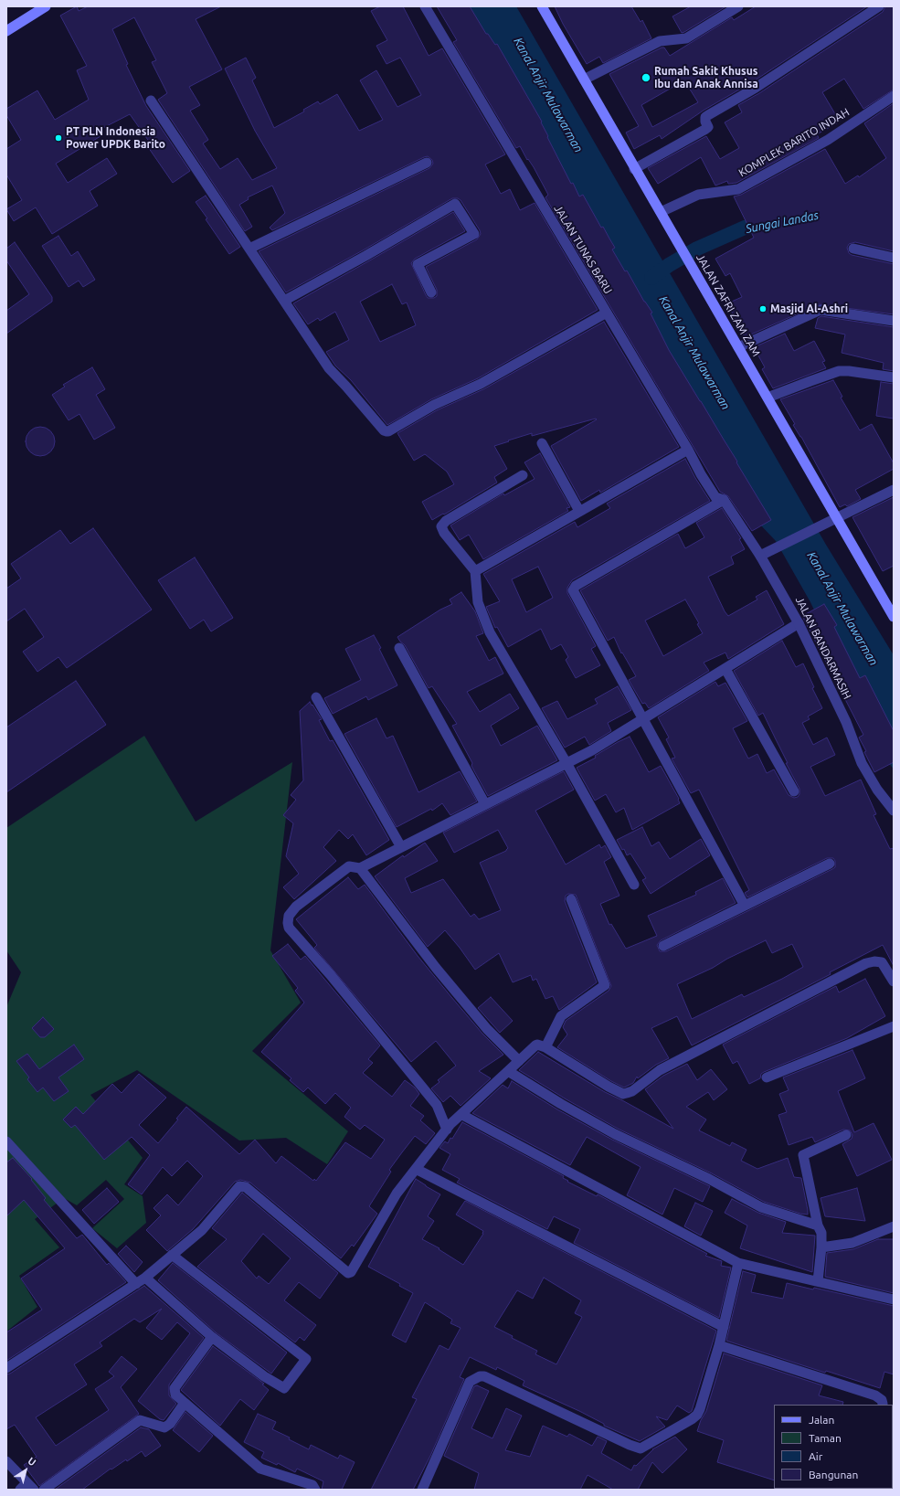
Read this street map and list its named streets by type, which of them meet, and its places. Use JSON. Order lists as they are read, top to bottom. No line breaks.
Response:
{"streets":{"main road":["JALAN ZAFRI ZAM ZAM"],"street":["KOMPLEK BARITO INDAH","JALAN TUNAS BARU","JALAN BANDARMASIH"]},"crossings":[["KOMPLEK BARITO INDAH","JALAN ZAFRI ZAM ZAM"],["JALAN TUNAS BARU","JALAN BANDARMASIH"]],"water":["Kanal Anjir Mulawarman","Sungai Landas"],"places":["Rumah Sakit Khusus Ibu dan Anak Annisa","PT PLN Indonesia Power UPDK Barito","Masjid Al-Ashri"],"legend":["Jalan","Taman","Air","Bangunan"],"north":"top right"}
